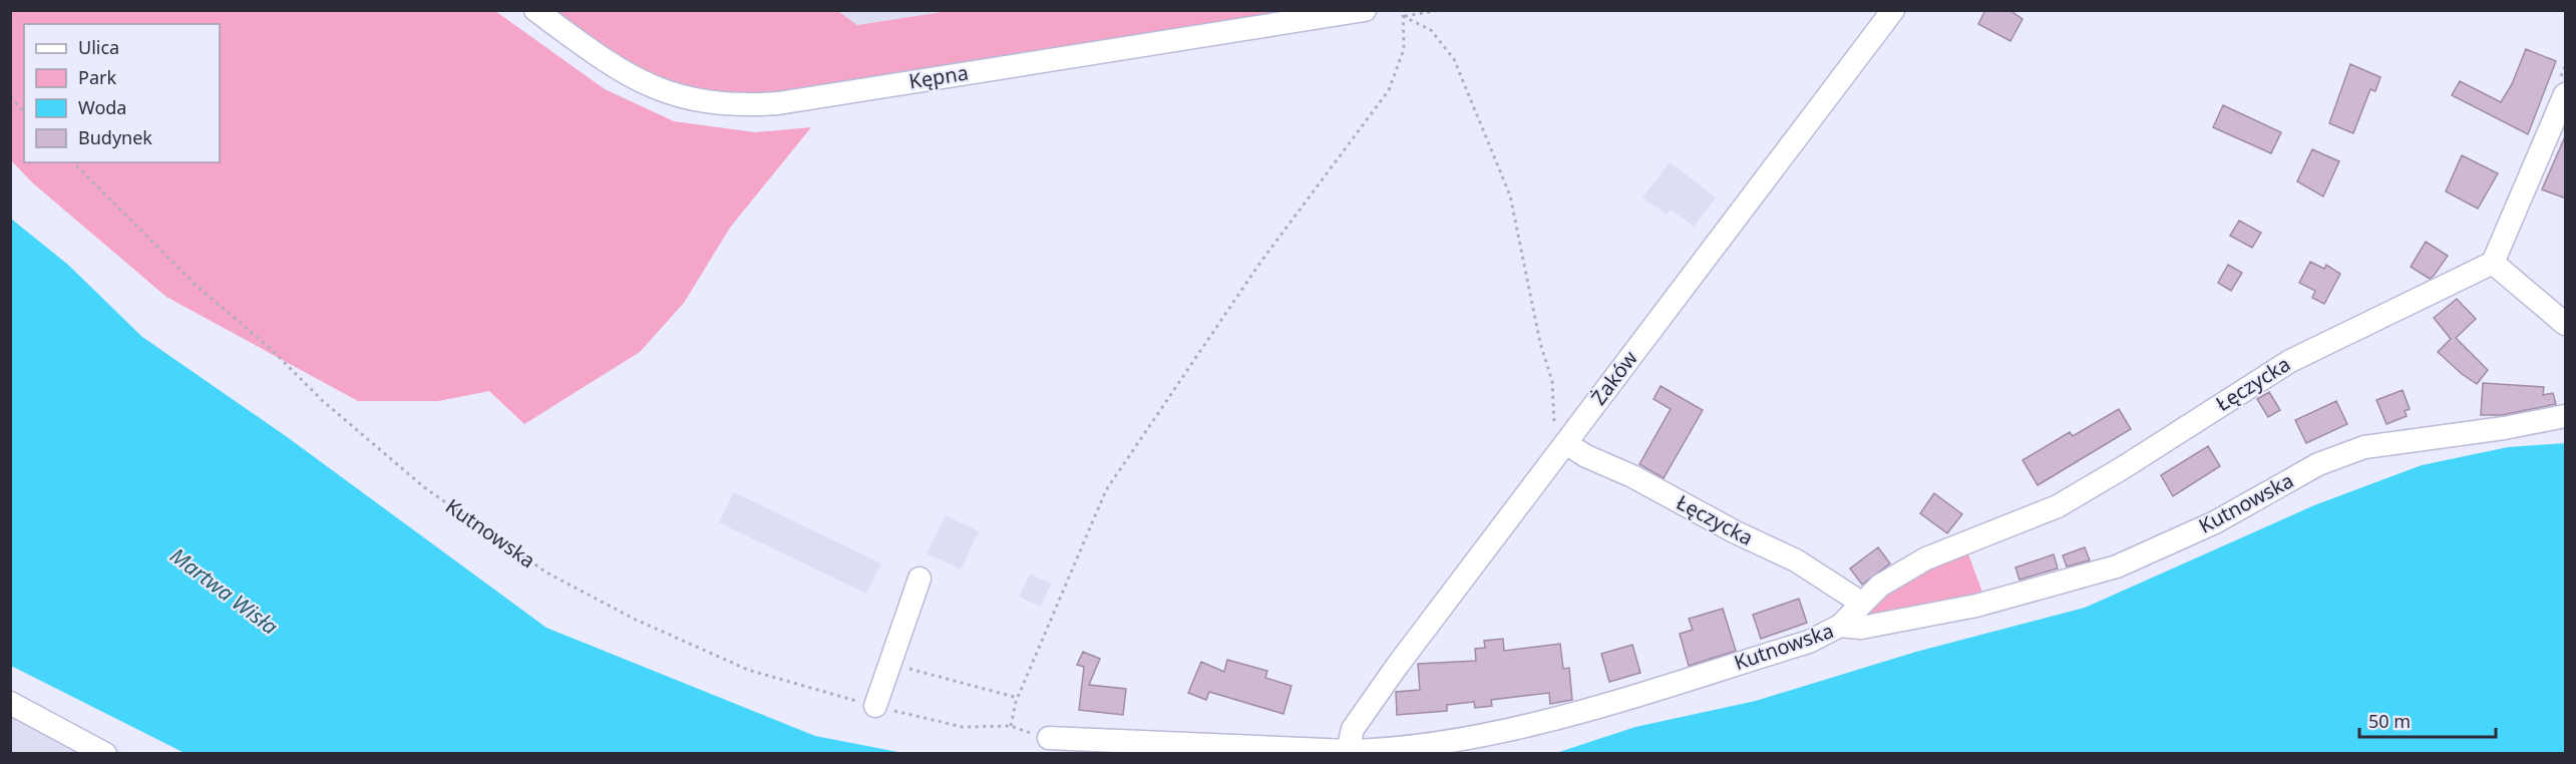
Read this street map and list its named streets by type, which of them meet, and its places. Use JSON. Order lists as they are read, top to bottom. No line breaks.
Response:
{"streets":{"street":["Kępna","Żaków","Łęczycka","Kutnowska"]},"crossings":[["Żaków","Łęczycka"],["Żaków","Kutnowska"],["Łęczycka","Kutnowska"]],"water":["Martwa Wisła"],"legend":["Ulica","Park","Woda","Budynek"],"scale_bar":"50 m"}
